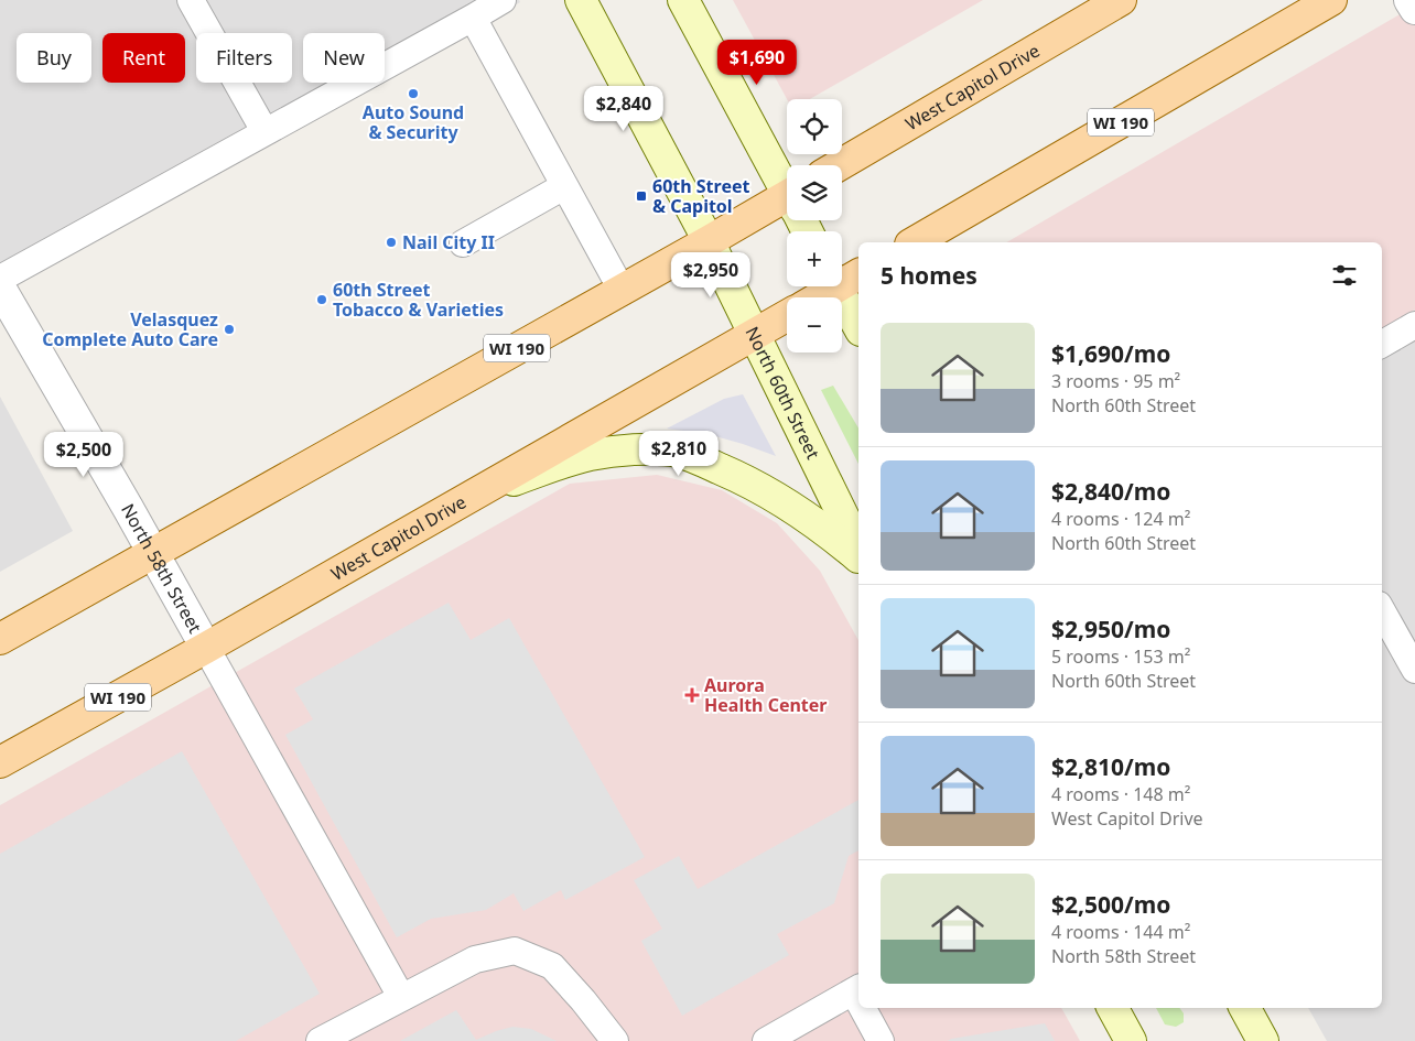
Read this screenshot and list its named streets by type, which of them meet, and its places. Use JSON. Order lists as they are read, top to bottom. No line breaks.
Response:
{"streets":{"main road":["West Capitol Drive","WI 190","North 60th Street"],"street":["North 58th Street"]},"crossings":[["West Capitol Drive","North 60th Street"],["West Capitol Drive","North 58th Street"],["WI 190","North 60th Street"],["WI 190","North 58th Street"]],"places":{"other":["Auto Sound & Security","Nail City II","60th Street Tobacco & Varieties","Velasquez Complete Auto Care"],"transit":["60th Street & Capitol"],"health":["Aurora Health Center"]},"page":{"chip":["Buy","Rent","Filters","New"],"price":["$1,690","$2,840","$2,950","$2,810","$2,500"],"map_buttons":["+","−"],"heading":"5 homes","list":[{"name":"$1,690/mo","note":"3 rooms · 95 m² · North 60th Street"},{"name":"$2,840/mo","note":"4 rooms · 124 m² · North 60th Street"},{"name":"$2,950/mo","note":"5 rooms · 153 m² · North 60th Street"},{"name":"$2,810/mo","note":"4 rooms · 148 m² · West Capitol Drive"},{"name":"$2,500/mo","note":"4 rooms · 144 m² · North 58th Street"}]}}
